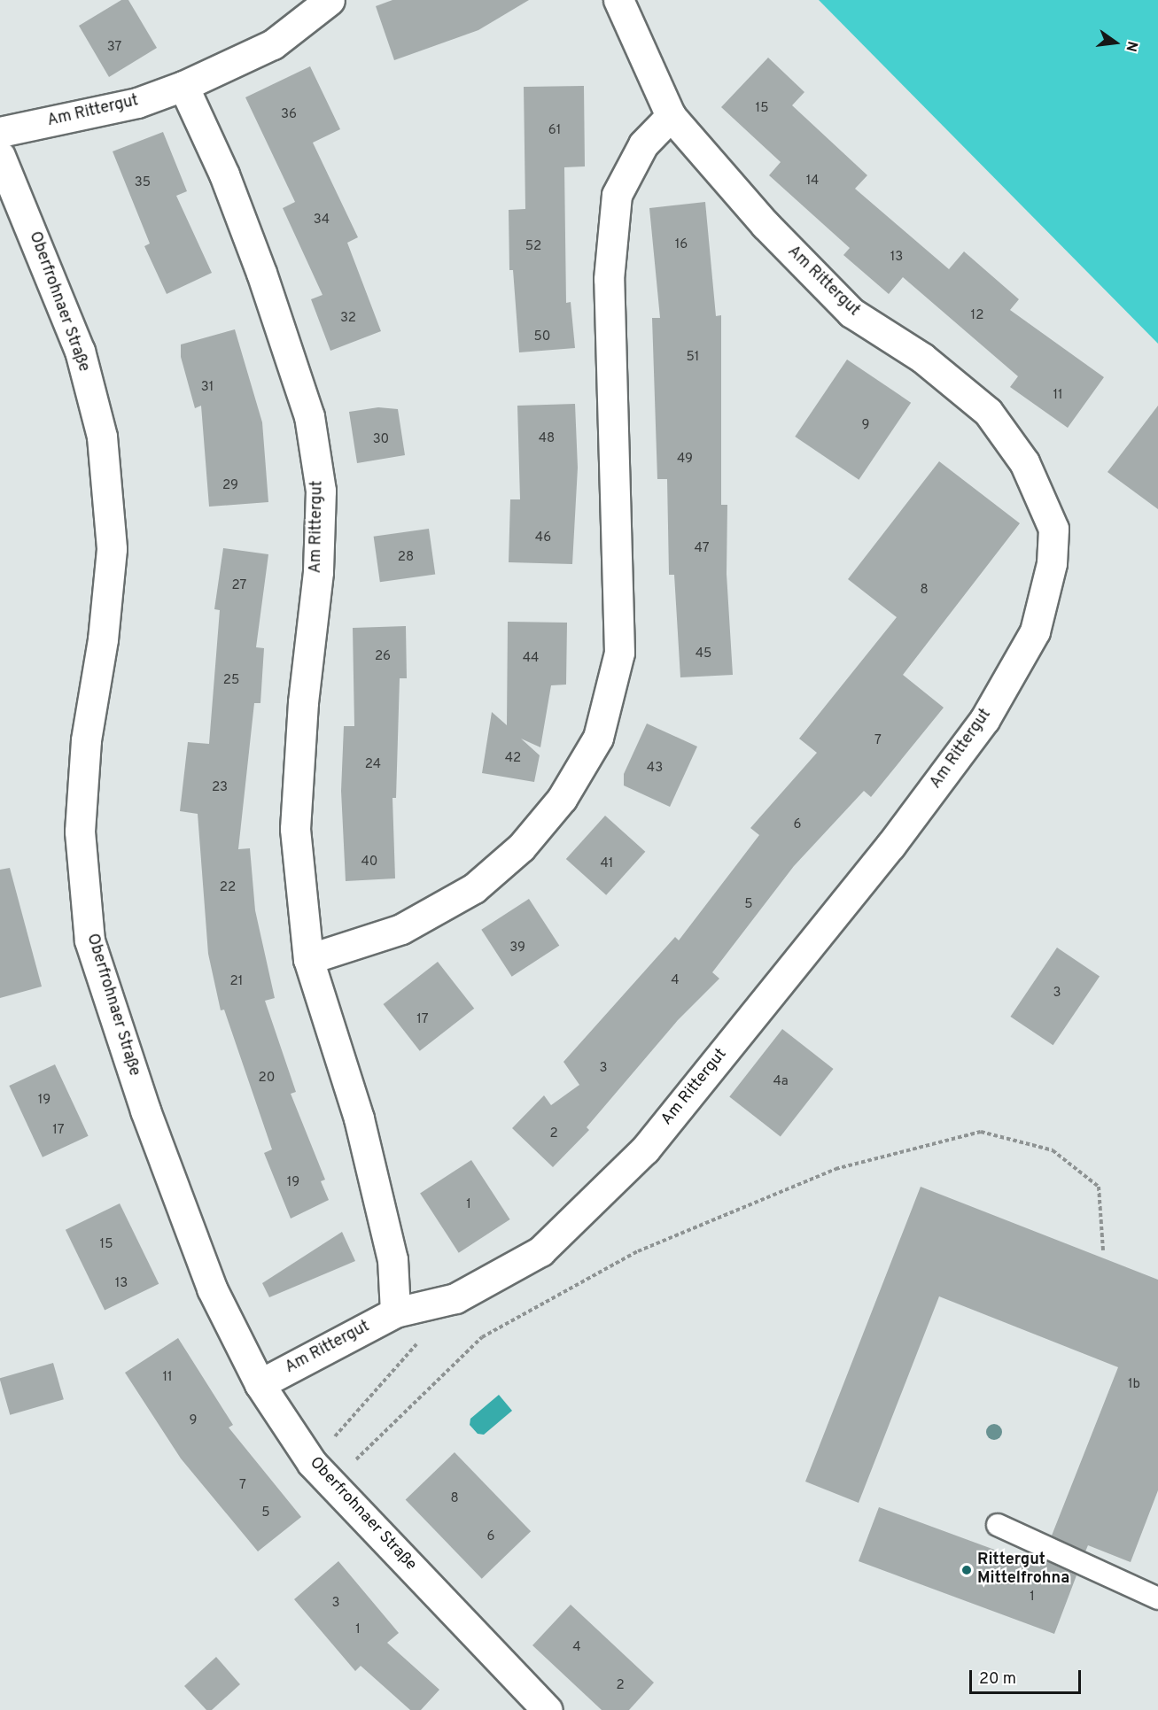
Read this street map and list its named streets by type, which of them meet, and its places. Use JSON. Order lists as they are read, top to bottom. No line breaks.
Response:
{"streets":{"street":["Am Rittergut","Oberfrohnaer Straße"]},"crossings":[["Am Rittergut","Oberfrohnaer Straße"]],"places":["Rittergut Mittelfrohna"],"house_numbers":["37","15","36","61","14","35","34","16","52","13","12","32","50","51","31","11","9","48","30","49","29","46","47","28","27","8","45","26","44","25","7","42","24","43","23","6","40","41","22","5","39","4","21","3","17","3","20","4a","19","17","2","19","1","15","13","11","1b","9","7","8","5","6","1","3","1","4","2"],"scale_bar":"20 m","north":"right"}
